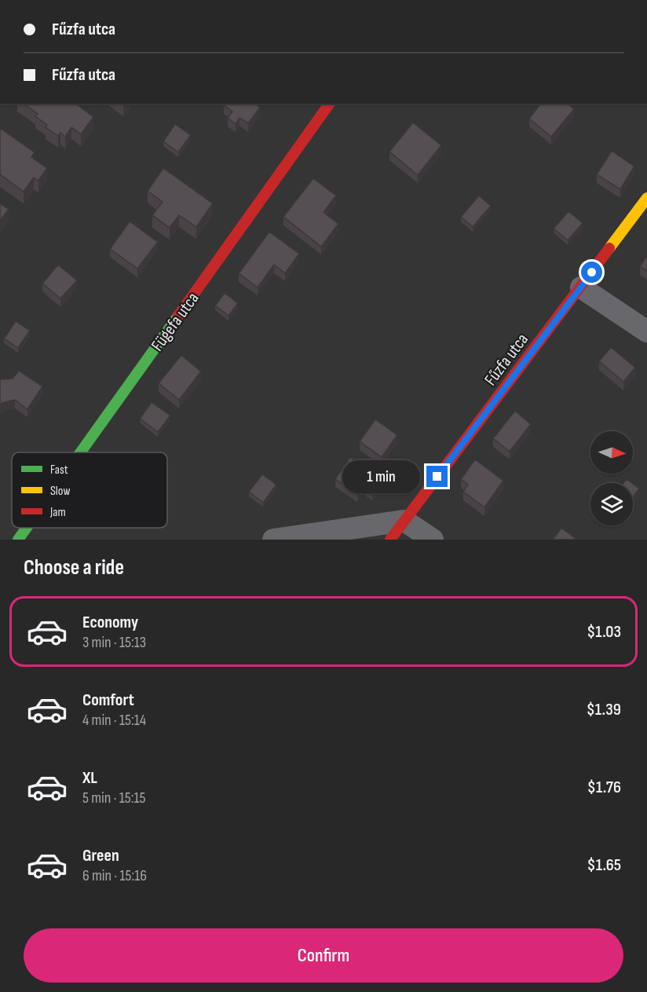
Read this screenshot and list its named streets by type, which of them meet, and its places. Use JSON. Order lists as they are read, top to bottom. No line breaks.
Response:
{"streets":{"street":["Fügefa utca","Fűzfa utca"]},"legend":["Fast","Slow","Jam"],"north":"right","page":{"banner":["Fűzfa utca","Fűzfa utca"],"bubble":"1 min","heading":"Choose a ride","list":[{"name":"Economy","note":"3 min · 15:13","value":"$1.03"},{"name":"Comfort","note":"4 min · 15:14","value":"$1.39"},{"name":"XL","note":"5 min · 15:15","value":"$1.76"},{"name":"Green","note":"6 min · 15:16","value":"$1.65"}],"buttons":"Confirm"}}
